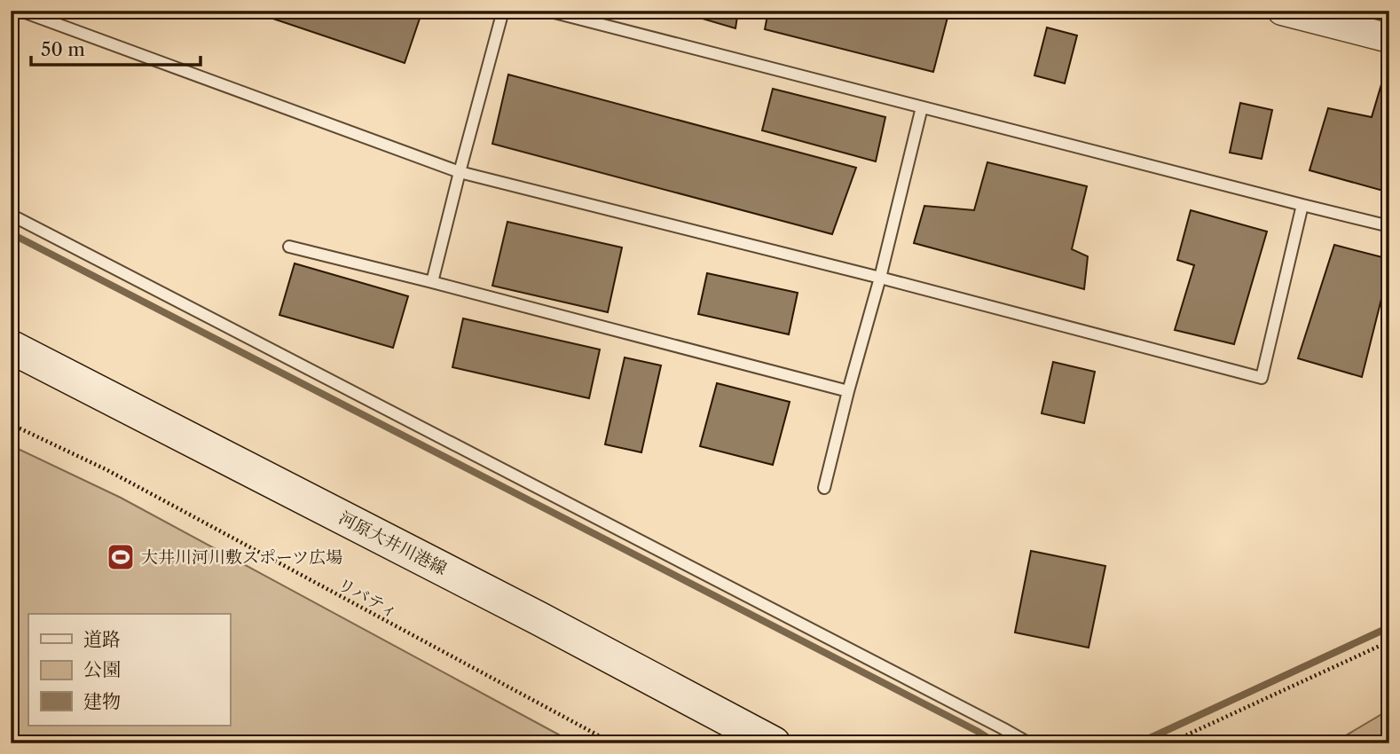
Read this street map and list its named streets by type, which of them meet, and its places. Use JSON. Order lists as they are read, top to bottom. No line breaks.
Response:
{"streets":{"main road":["河原大井川港線"],"path":["リバティ"]},"places":{"sports":["大井川河川敷スポーツ広場"]},"legend":["道路","公園","建物"],"scale_bar":"50 m"}
